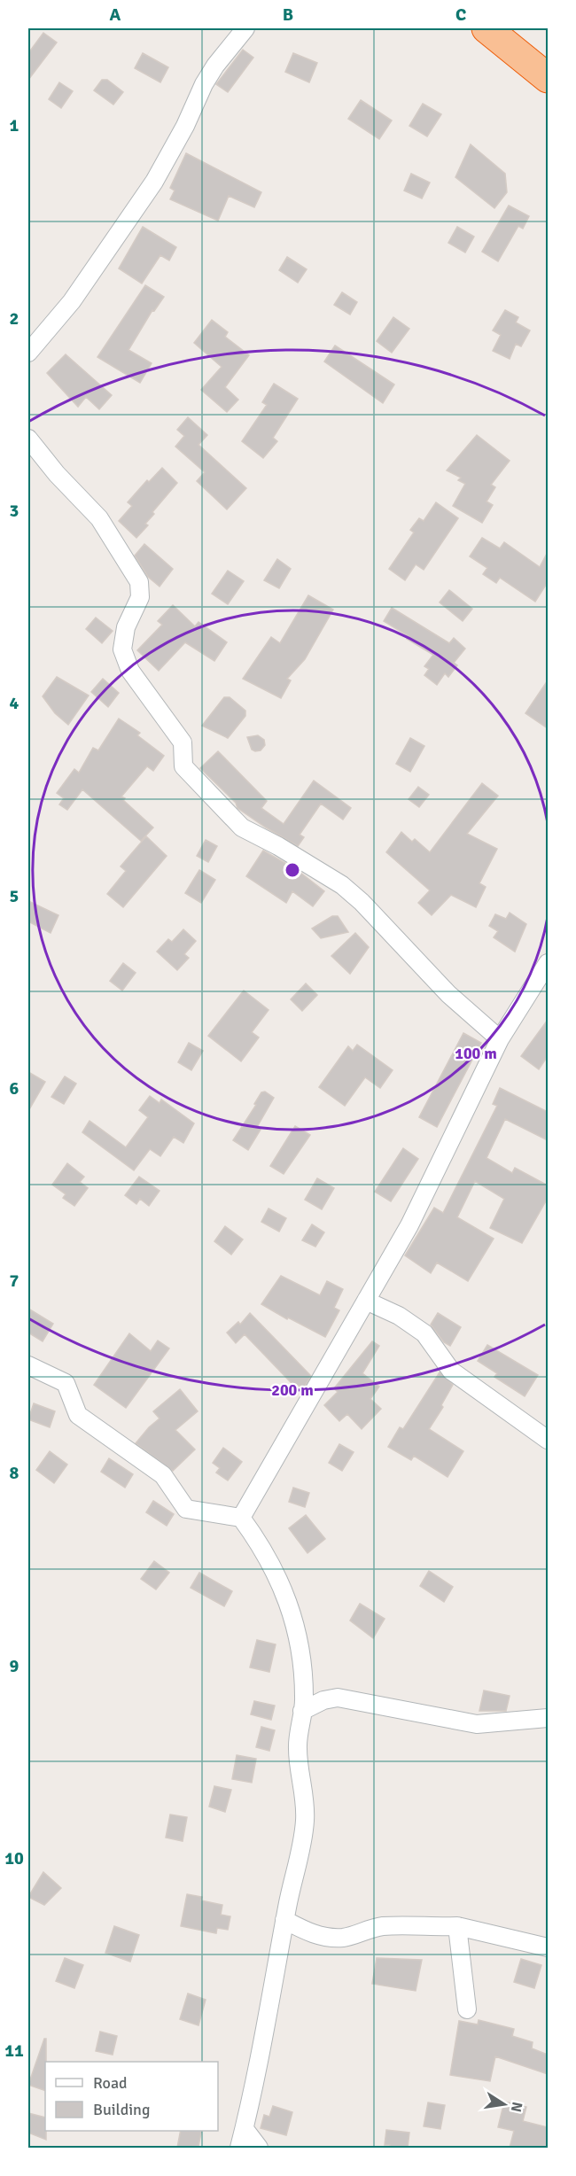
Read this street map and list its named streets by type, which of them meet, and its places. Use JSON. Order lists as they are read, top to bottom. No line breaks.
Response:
{"legend":["Road","Building"],"north":"right","grid":{"columns":["A","B","C"],"rows":["1","2","3","4","5","6","7","8","9","10","11"]},"rings":["100 m","200 m"]}
